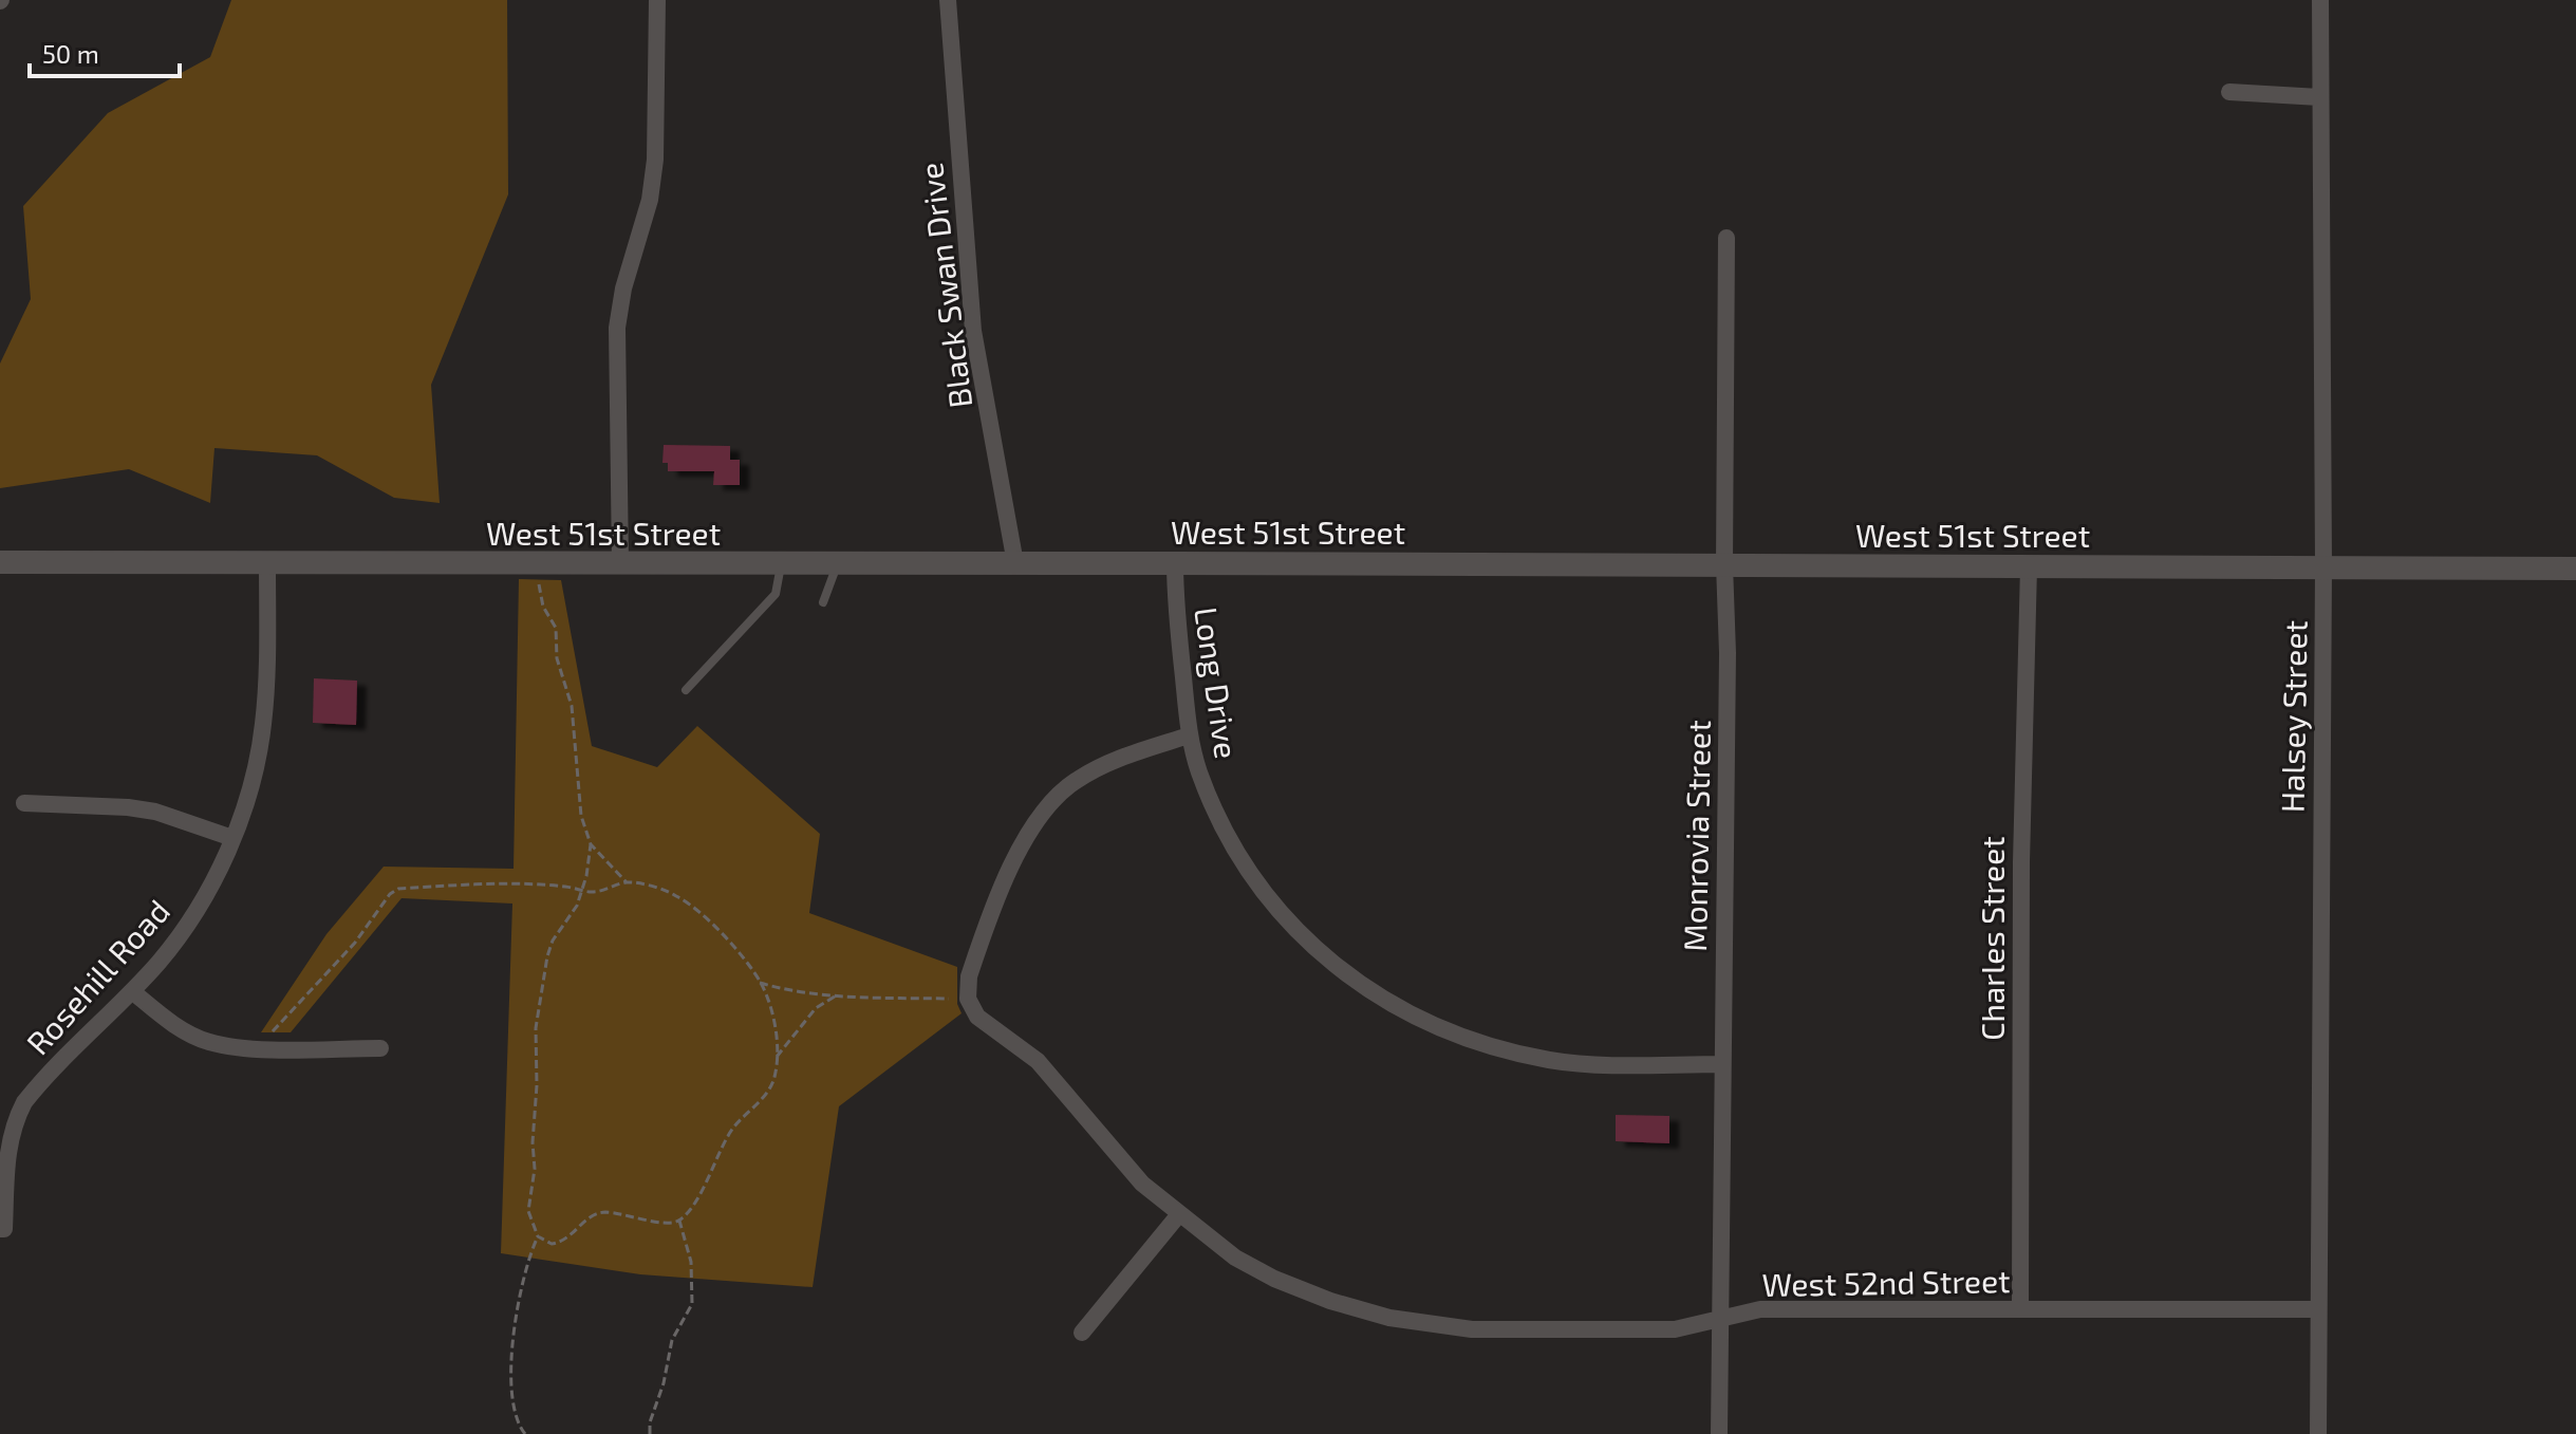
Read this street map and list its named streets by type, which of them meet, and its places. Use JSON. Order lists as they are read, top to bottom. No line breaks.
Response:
{"streets":{"street":["Black Swan Drive","West 51st Street","Long Drive","Halsey Street","Monrovia Street","Charles Street","Rosehill Road","West 52nd Street"]},"crossings":[["Black Swan Drive","West 51st Street"],["West 51st Street","Long Drive"],["West 51st Street","Halsey Street"],["West 51st Street","Monrovia Street"],["West 51st Street","Charles Street"],["West 51st Street","Rosehill Road"],["Long Drive","Monrovia Street"],["Halsey Street","West 52nd Street"],["Monrovia Street","West 52nd Street"],["Charles Street","West 52nd Street"]],"scale_bar":"50 m"}
